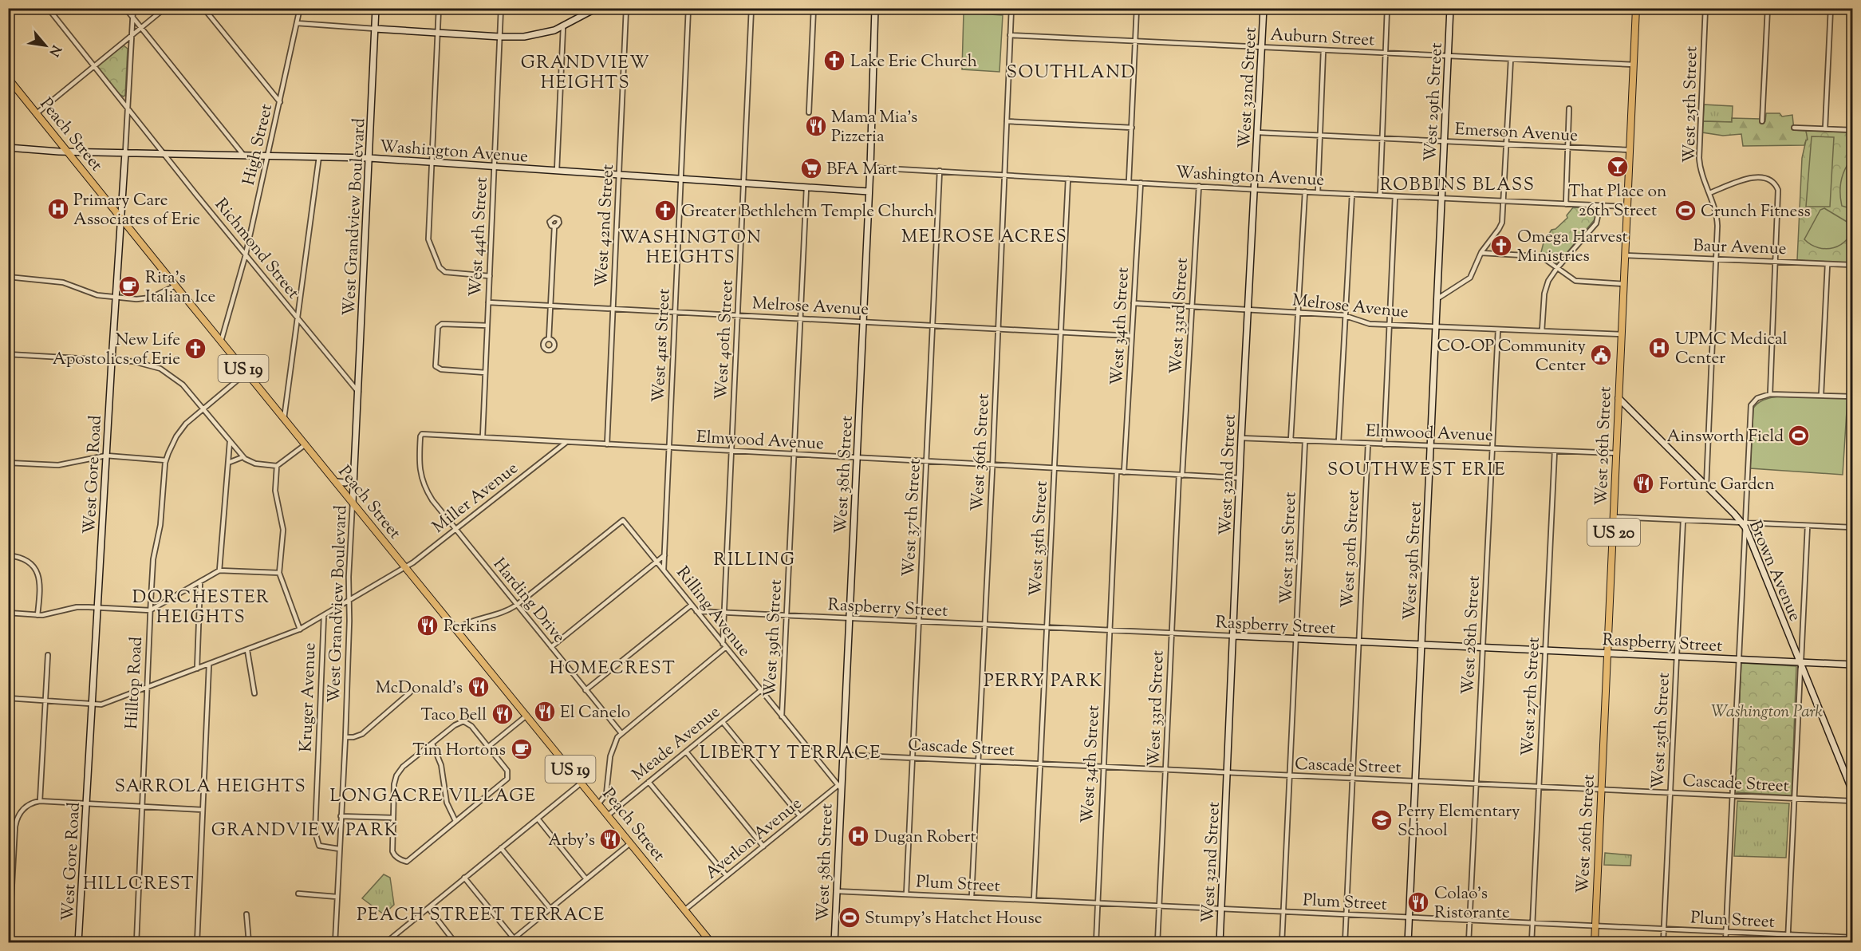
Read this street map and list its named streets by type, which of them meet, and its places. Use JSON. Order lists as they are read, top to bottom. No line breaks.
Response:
{"streets":{"main road":["Peach Street","US 19","West 26th Street","US 20"],"street":["Auburn Street","West 32nd Street","West 29th Street","West 25th Street","Emerson Avenue","High Street","Washington Avenue","West Grandview Boulevard","West 42nd Street","West 44th Street","Baur Avenue","Richmond Street","Melrose Avenue","West 33rd Street","West 34th Street","West 40th Street","West 41st Street","Elmwood Avenue","West 36th Street","West Gore Road","West 38th Street","Miller Avenue","West 37th Street","West 35th Street","West 31st Street","West 30th Street","Brown Avenue","Harding Drive","Raspberry Street","Rilling Avenue","West 28th Street","West 39th Street","Hilltop Road","West 27th Street","Kruger Avenue","Meade Avenue","Cascade Street","Averlon Avenue","Plum Street"]},"crossings":[["Auburn Street","West 32nd Street"],["Auburn Street","West 29th Street"],["Auburn Street","West 26th Street"],["Auburn Street","West 36th Street"],["West 32nd Street","Emerson Avenue"],["West 32nd Street","Washington Avenue"],["West 32nd Street","Melrose Avenue"],["West 32nd Street","Elmwood Avenue"],["West 32nd Street","Raspberry Street"],["West 32nd Street","Cascade Street"],["West 32nd Street","Plum Street"],["West 29th Street","Emerson Avenue"],["West 29th Street","Washington Avenue"],["West 29th Street","Melrose Avenue"],["West 29th Street","Elmwood Avenue"],["West 29th Street","Raspberry Street"],["West 29th Street","Cascade Street"],["West 29th Street","Plum Street"],["West 25th Street","Baur Avenue"],["West 25th Street","Brown Avenue"],["West 25th Street","Raspberry Street"],["West 25th Street","Cascade Street"],["West 25th Street","Plum Street"],["Emerson Avenue","West 26th Street"],["Peach Street","High Street"],["Peach Street","Washington Avenue"],["Peach Street","West Grandview Boulevard"],["Peach Street","West Gore Road"],["Peach Street","Miller Avenue"],["Peach Street","Hilltop Road"],["Peach Street","Meade Avenue"],["Peach Street","Averlon Avenue"],["High Street","Washington Avenue"],["High Street","Richmond Street"],["Washington Avenue","West Grandview Boulevard"],["Washington Avenue","West 42nd Street"],["Washington Avenue","West 44th Street"],["Washington Avenue","Richmond Street"],["Washington Avenue","West 33rd Street"],["Washington Avenue","West 34th Street"],["Washington Avenue","West 40th Street"],["Washington Avenue","West 41st Street"],["Washington Avenue","West 26th Street"],["Washington Avenue","West 36th Street"],["Washington Avenue","West Gore Road"],["Washington Avenue","West 38th Street"],["Washington Avenue","West 37th Street"],["Washington Avenue","West 35th Street"],["Washington Avenue","West 39th Street"],["West Grandview Boulevard","Richmond Street"],["West Grandview Boulevard","Miller Avenue"],["West Grandview Boulevard","Kruger Avenue"],["West 42nd Street","Melrose Avenue"],["West 42nd Street","Elmwood Avenue"],["West 44th Street","Melrose Avenue"],["West 44th Street","Elmwood Avenue"],["Baur Avenue","West 26th Street"],["Richmond Street","West Gore Road"],["Melrose Avenue","West 33rd Street"],["Melrose Avenue","West 34th Street"],["Melrose Avenue","West 40th Street"],["Melrose Avenue","West 41st Street"],["Melrose Avenue","West 26th Street"],["Melrose Avenue","West 36th Street"],["Melrose Avenue","West 38th Street"],["Melrose Avenue","West 37th Street"],["Melrose Avenue","West 35th Street"],["Melrose Avenue","West 28th Street"],["Melrose Avenue","West 39th Street"],["West 33rd Street","Elmwood Avenue"],["West 33rd Street","Raspberry Street"],["West 33rd Street","Cascade Street"],["West 33rd Street","Plum Street"],["West 34th Street","Elmwood Avenue"],["West 34th Street","Raspberry Street"],["West 34th Street","Cascade Street"],["West 34th Street","Plum Street"],["West 40th Street","Elmwood Avenue"],["West 40th Street","Raspberry Street"],["West 40th Street","Rilling Avenue"],["West 41st Street","Elmwood Avenue"],["West 41st Street","Rilling Avenue"],["Elmwood Avenue","West 26th Street"],["Elmwood Avenue","West 36th Street"],["Elmwood Avenue","West 38th Street"],["Elmwood Avenue","Miller Avenue"],["Elmwood Avenue","West 37th Street"],["Elmwood Avenue","West 35th Street"],["Elmwood Avenue","West 31st Street"],["Elmwood Avenue","West 30th Street"],["Elmwood Avenue","Harding Drive"],["Elmwood Avenue","West 28th Street"],["Elmwood Avenue","West 39th Street"],["Elmwood Avenue","West 27th Street"],["West 26th Street","Brown Avenue"],["West 26th Street","Raspberry Street"],["West 26th Street","Cascade Street"],["West 26th Street","Plum Street"],["West 36th Street","Raspberry Street"],["West 36th Street","Cascade Street"],["West 36th Street","Plum Street"],["West Gore Road","Miller Avenue"],["West 38th Street","Raspberry Street"],["West 38th Street","Rilling Avenue"],["West 38th Street","Cascade Street"],["West 38th Street","Averlon Avenue"],["West 38th Street","Plum Street"],["Miller Avenue","Harding Drive"],["Miller Avenue","Hilltop Road"],["Miller Avenue","Kruger Avenue"],["West 37th Street","Raspberry Street"],["West 37th Street","Cascade Street"],["West 37th Street","Plum Street"],["West 35th Street","Raspberry Street"],["West 35th Street","Cascade Street"],["West 35th Street","Plum Street"],["West 31st Street","Raspberry Street"],["West 31st Street","Cascade Street"],["West 31st Street","Plum Street"],["West 30th Street","Raspberry Street"],["West 30th Street","Cascade Street"],["West 30th Street","Plum Street"],["Brown Avenue","Raspberry Street"],["Harding Drive","Rilling Avenue"],["Raspberry Street","Rilling Avenue"],["Raspberry Street","West 28th Street"],["Raspberry Street","West 39th Street"],["Raspberry Street","West 27th Street"],["Rilling Avenue","West 39th Street"],["Rilling Avenue","Meade Avenue"],["Rilling Avenue","Averlon Avenue"],["West 28th Street","Cascade Street"],["West 28th Street","Plum Street"],["West 27th Street","Cascade Street"],["West 27th Street","Plum Street"]],"districts":["GRANDVIEW HEIGHTS","SOUTHLAND","ROBBINS BLASS","MELROSE ACRES","WASHINGTON HEIGHTS","SOUTHWEST ERIE","RILLING","DORCHESTER HEIGHTS","HOMECREST","PERRY PARK","LIBERTY TERRACE","SARROLA HEIGHTS","LONGACRE VILLAGE","GRANDVIEW PARK","HILLCREST","PEACH STREET TERRACE"],"parks":["Washington Park"],"places":{"church":["Lake Erie Church","Greater Bethlehem Temple Church","Omega Harvest Ministries","New Life Apostolics of Erie"],"restaurant":["Mama Mia's Pizzeria","Fortune Garden","Perkins","McDonald's","El Canelo","Taco Bell","Arby's","Colao's Ristorante"],"bar":["That Place on 26th Street"],"supermarket":["BFA Mart"],"hospital":["Primary Care Associates of Erie","UPMC Medical Center","Dugan Robert"],"sports":["Crunch Fitness","Ainsworth Field","Stumpy's Hatchet House"],"cafe":["Rita's Italian Ice","Tim Hortons"],"public building":["CO-OP Community Center"],"school or university":["Perry Elementary School"]},"north":"bottom right"}
